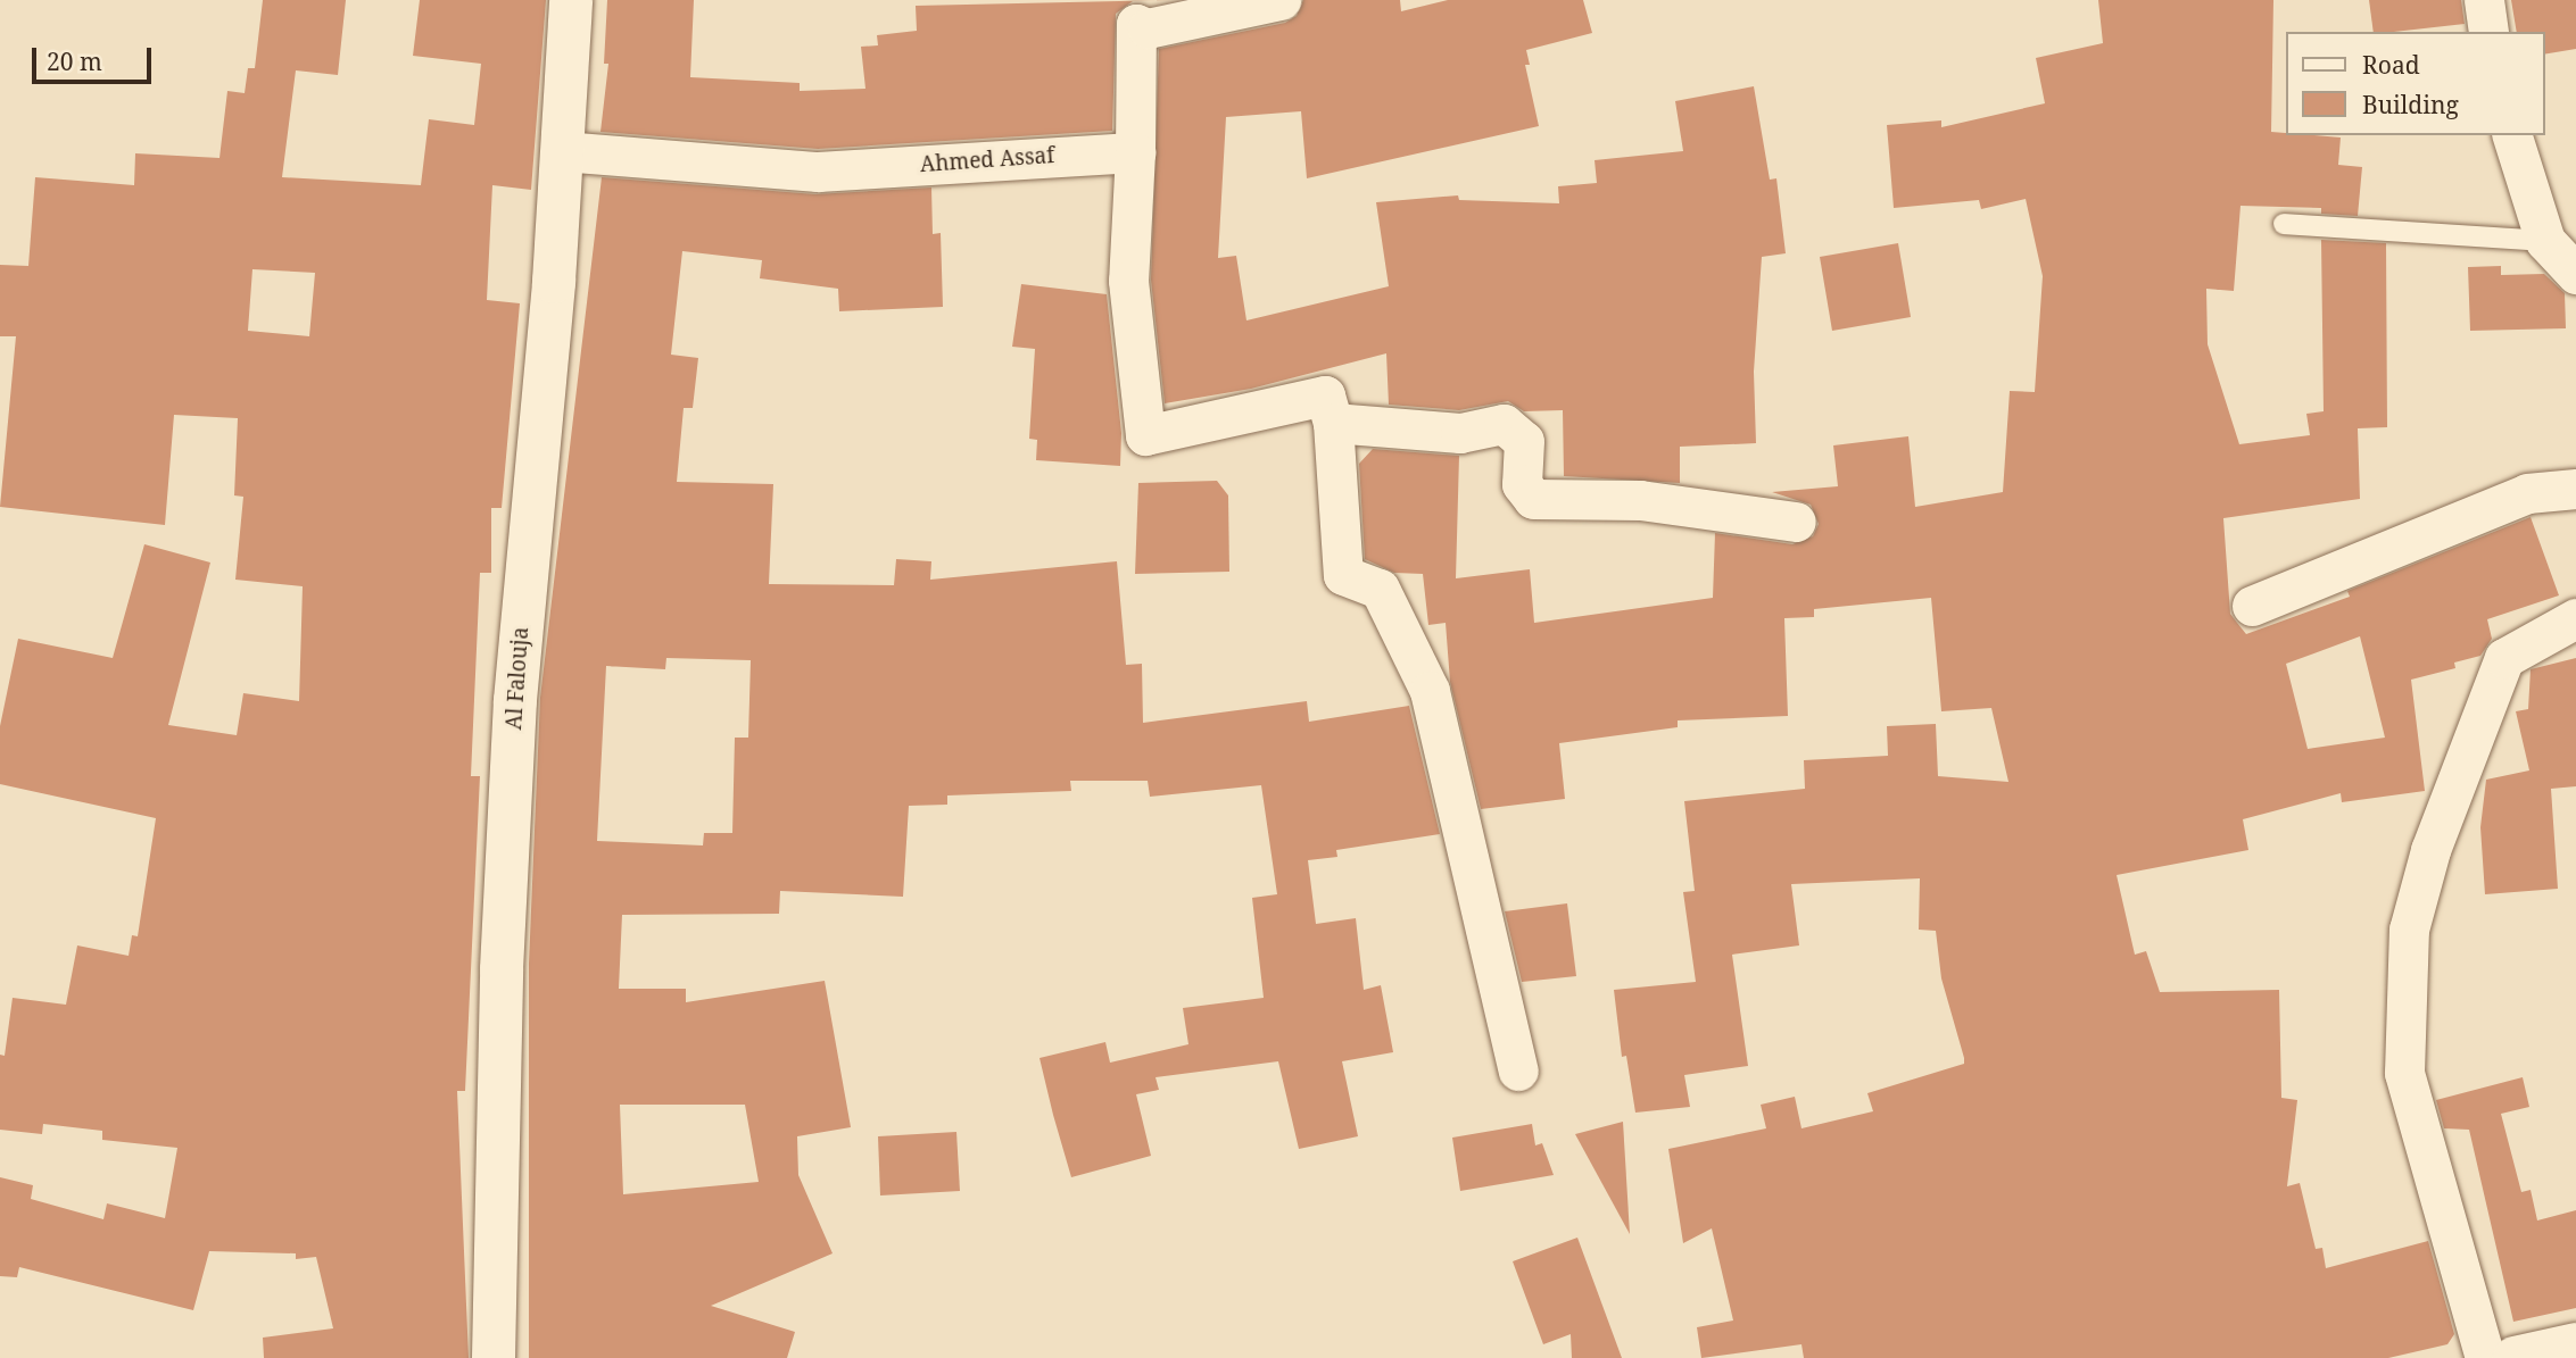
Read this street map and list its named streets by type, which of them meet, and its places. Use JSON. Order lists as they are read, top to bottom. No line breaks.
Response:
{"streets":{"main road":["Al Falouja"],"street":["Ahmed Assaf"]},"crossings":[["Ahmed Assaf","Al Falouja"]],"legend":["Road","Building"],"scale_bar":"20 m"}
